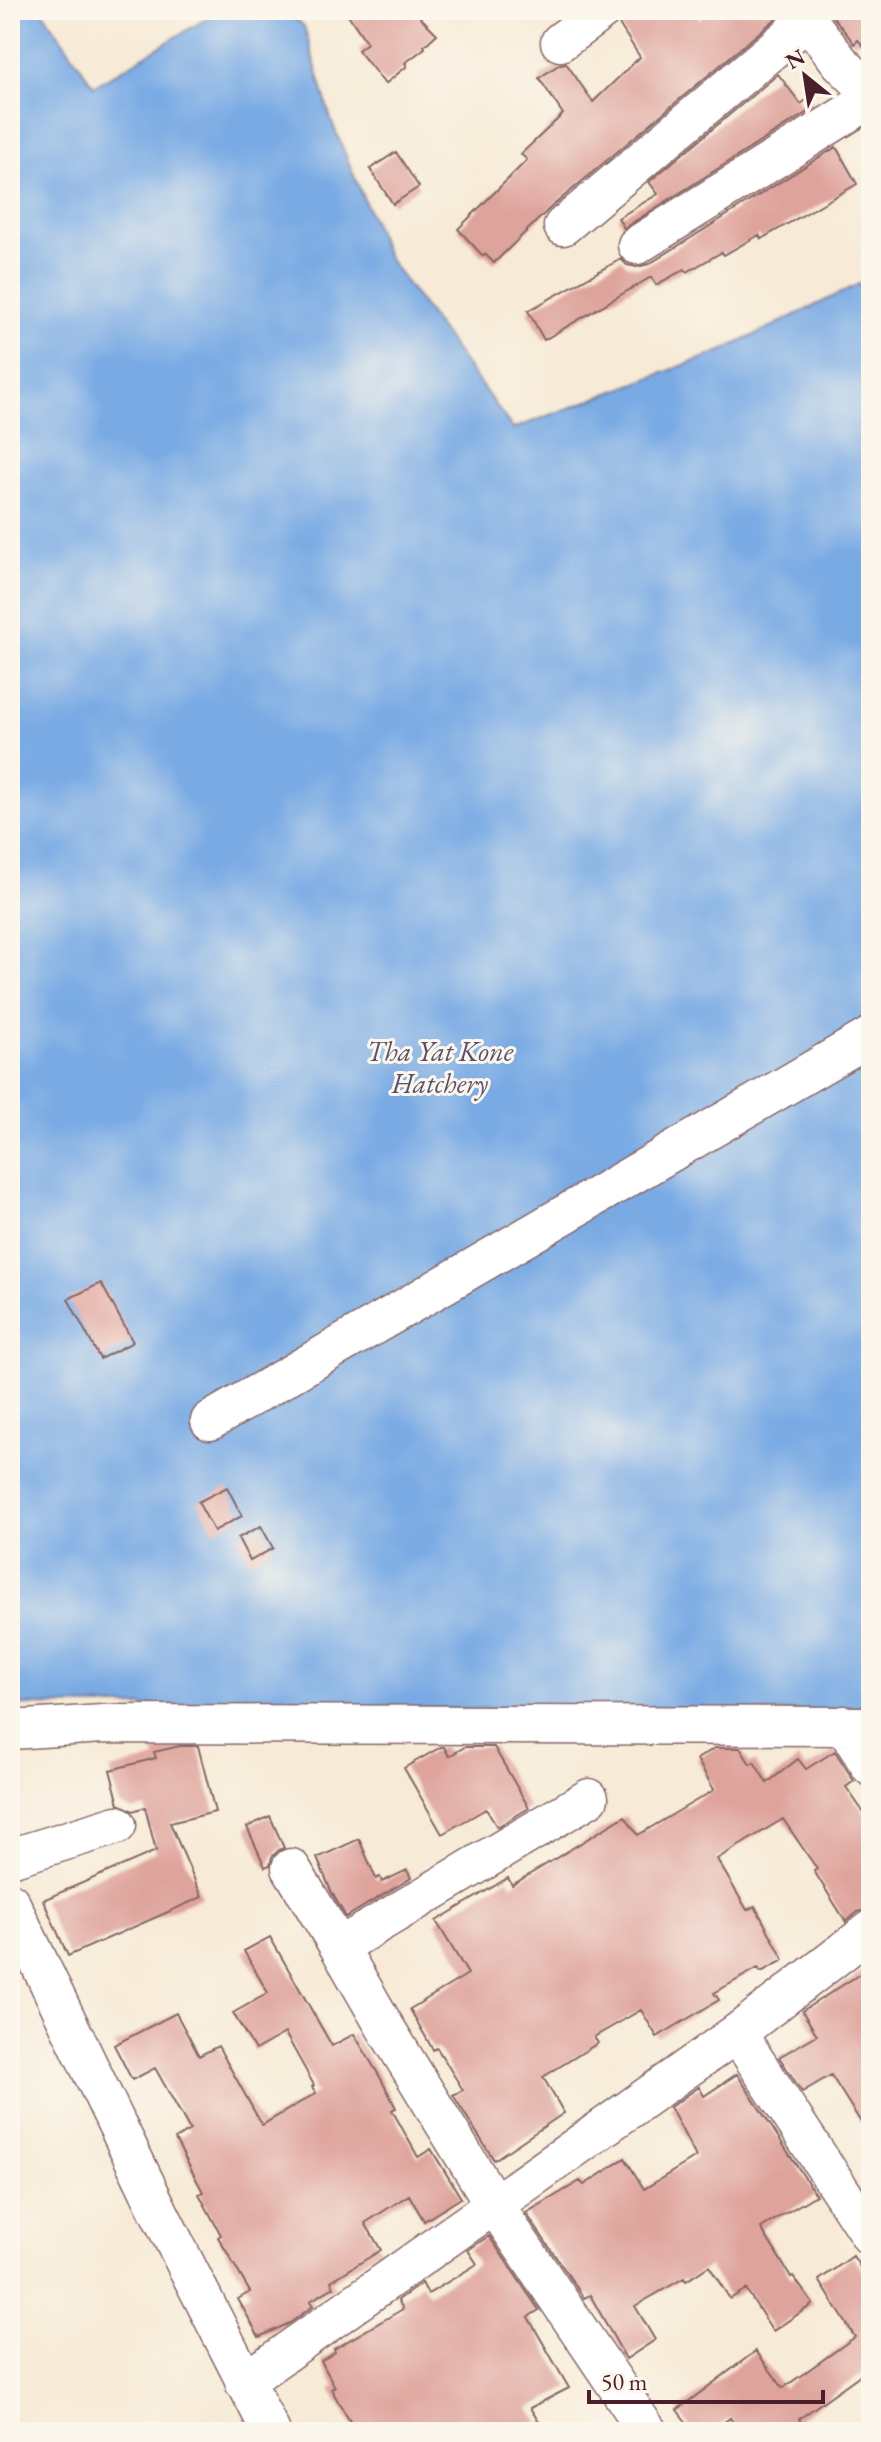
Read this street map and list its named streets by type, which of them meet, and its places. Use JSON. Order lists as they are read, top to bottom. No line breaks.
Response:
{"water":["Tha Yat Kone Hatchery"],"scale_bar":"50 m","north":"top left"}
